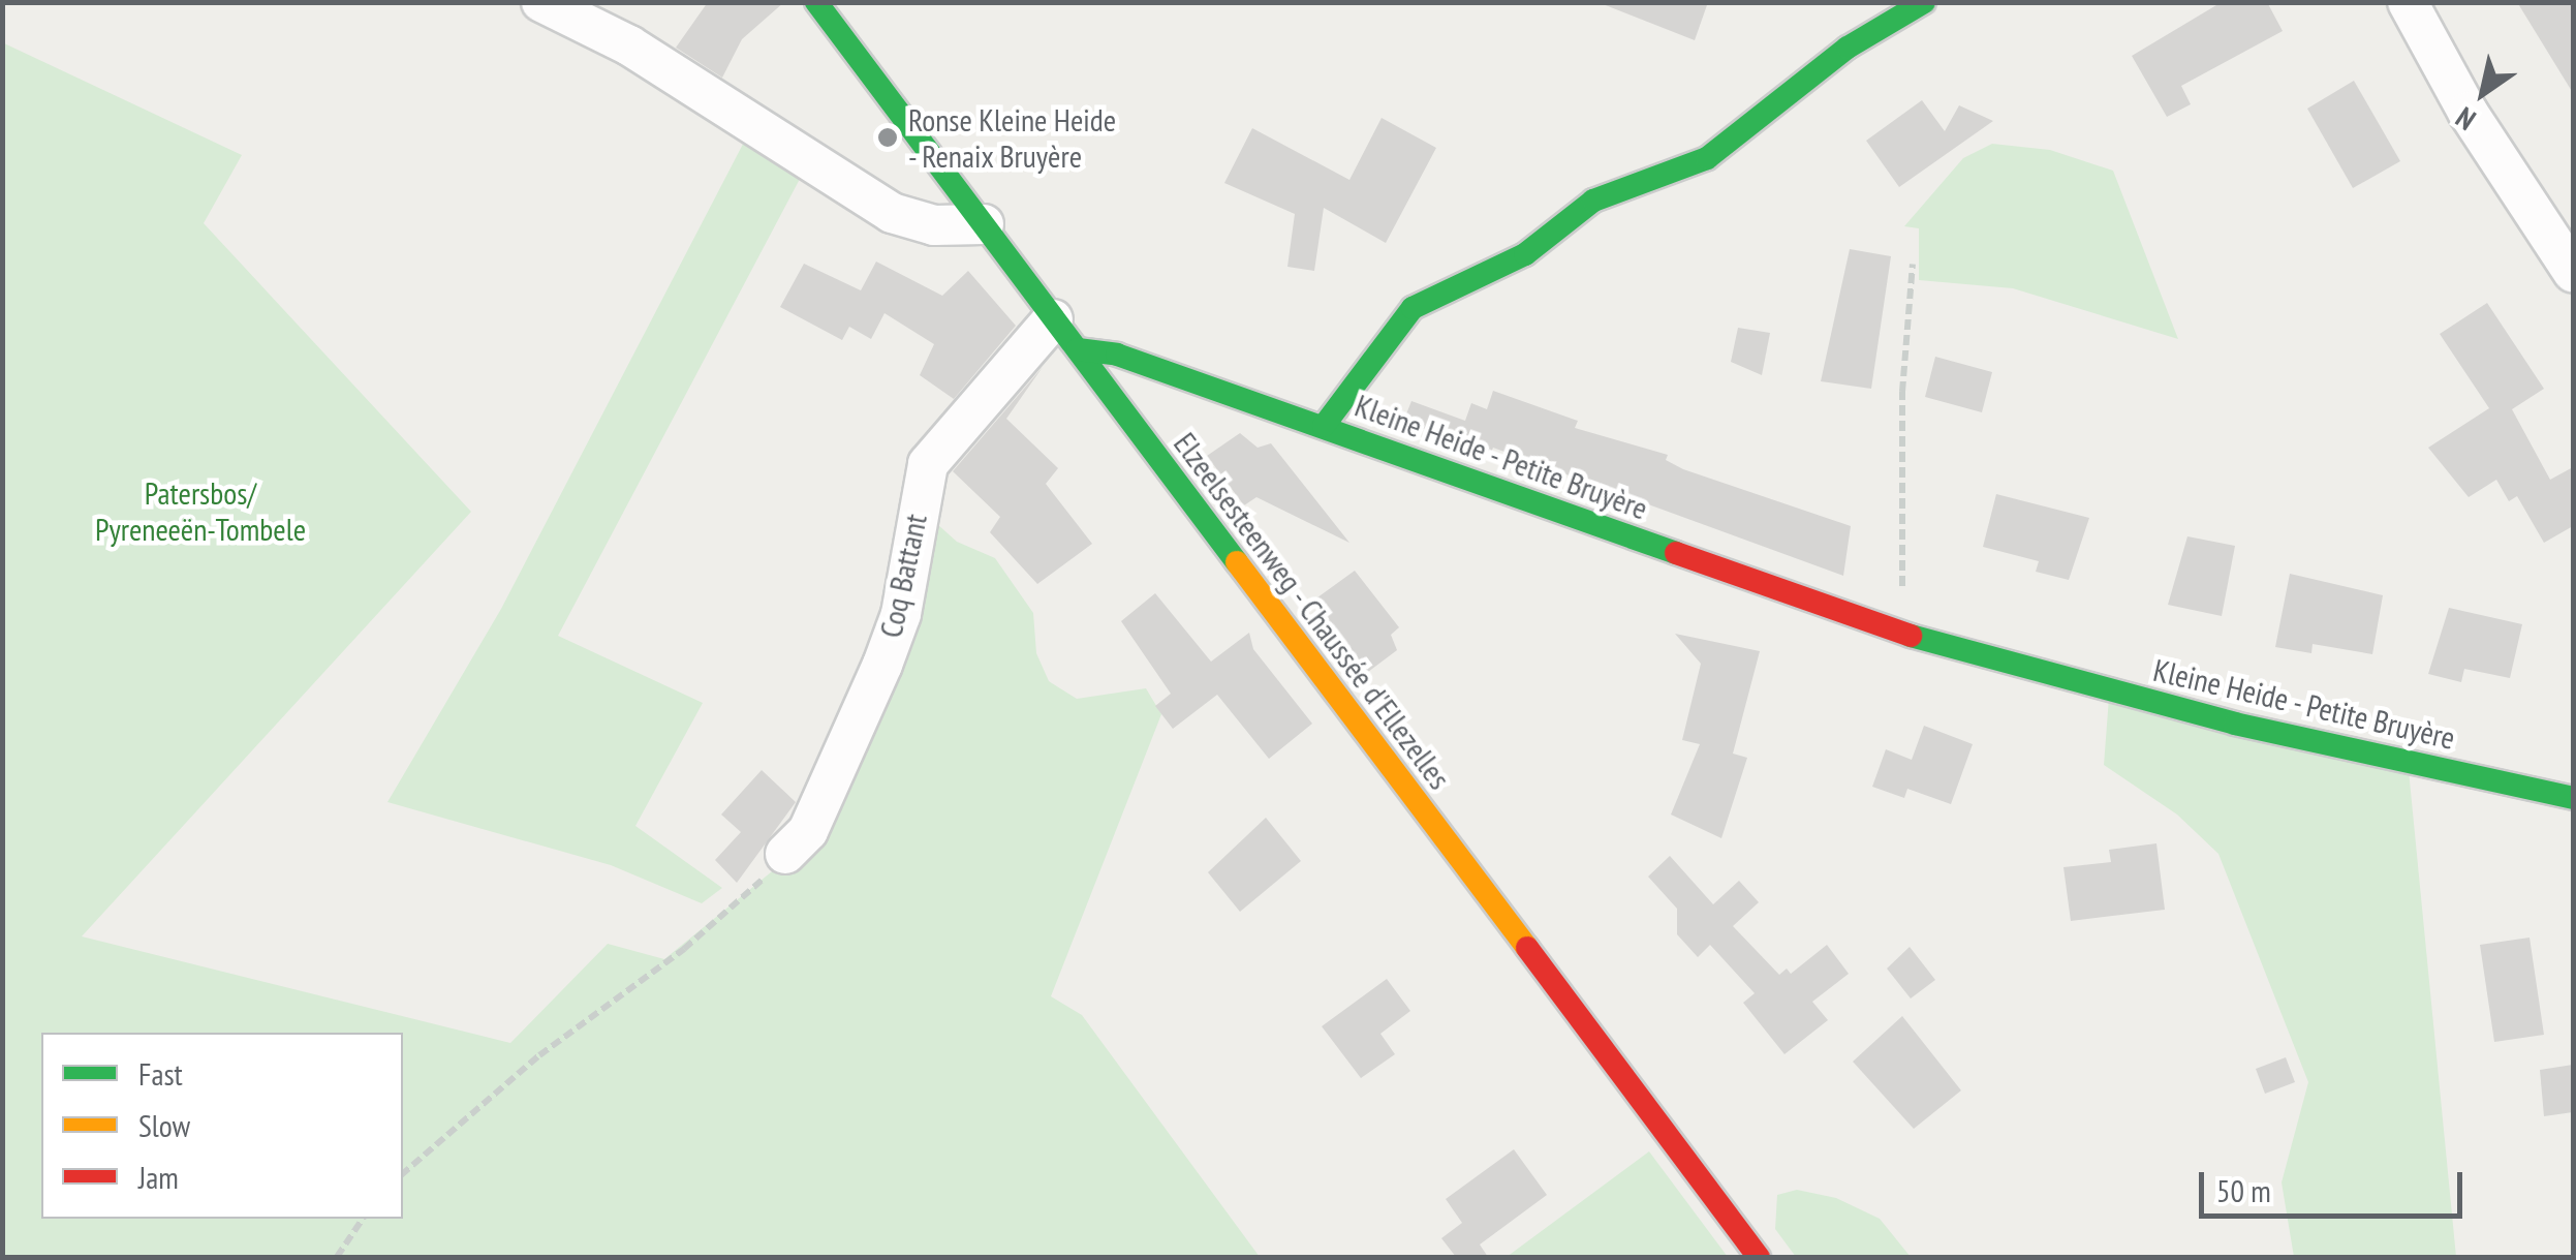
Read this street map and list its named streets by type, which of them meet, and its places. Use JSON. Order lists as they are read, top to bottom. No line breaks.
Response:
{"streets":{"street":["Kleine Heide - Petite Bruyère","Coq Battant","Elzeelsesteenweg - Chaussée d'Ellezelles"]},"crossings":[["Kleine Heide - Petite Bruyère","Elzeelsesteenweg - Chaussée d'Ellezelles"],["Coq Battant","Elzeelsesteenweg - Chaussée d'Ellezelles"]],"parks":["Patersbos/ Pyreneeën-Tombele"],"places":["Ronse Kleine Heide - Renaix Bruyère"],"legend":["Fast","Slow","Jam"],"scale_bar":"50 m","north":"bottom left"}
